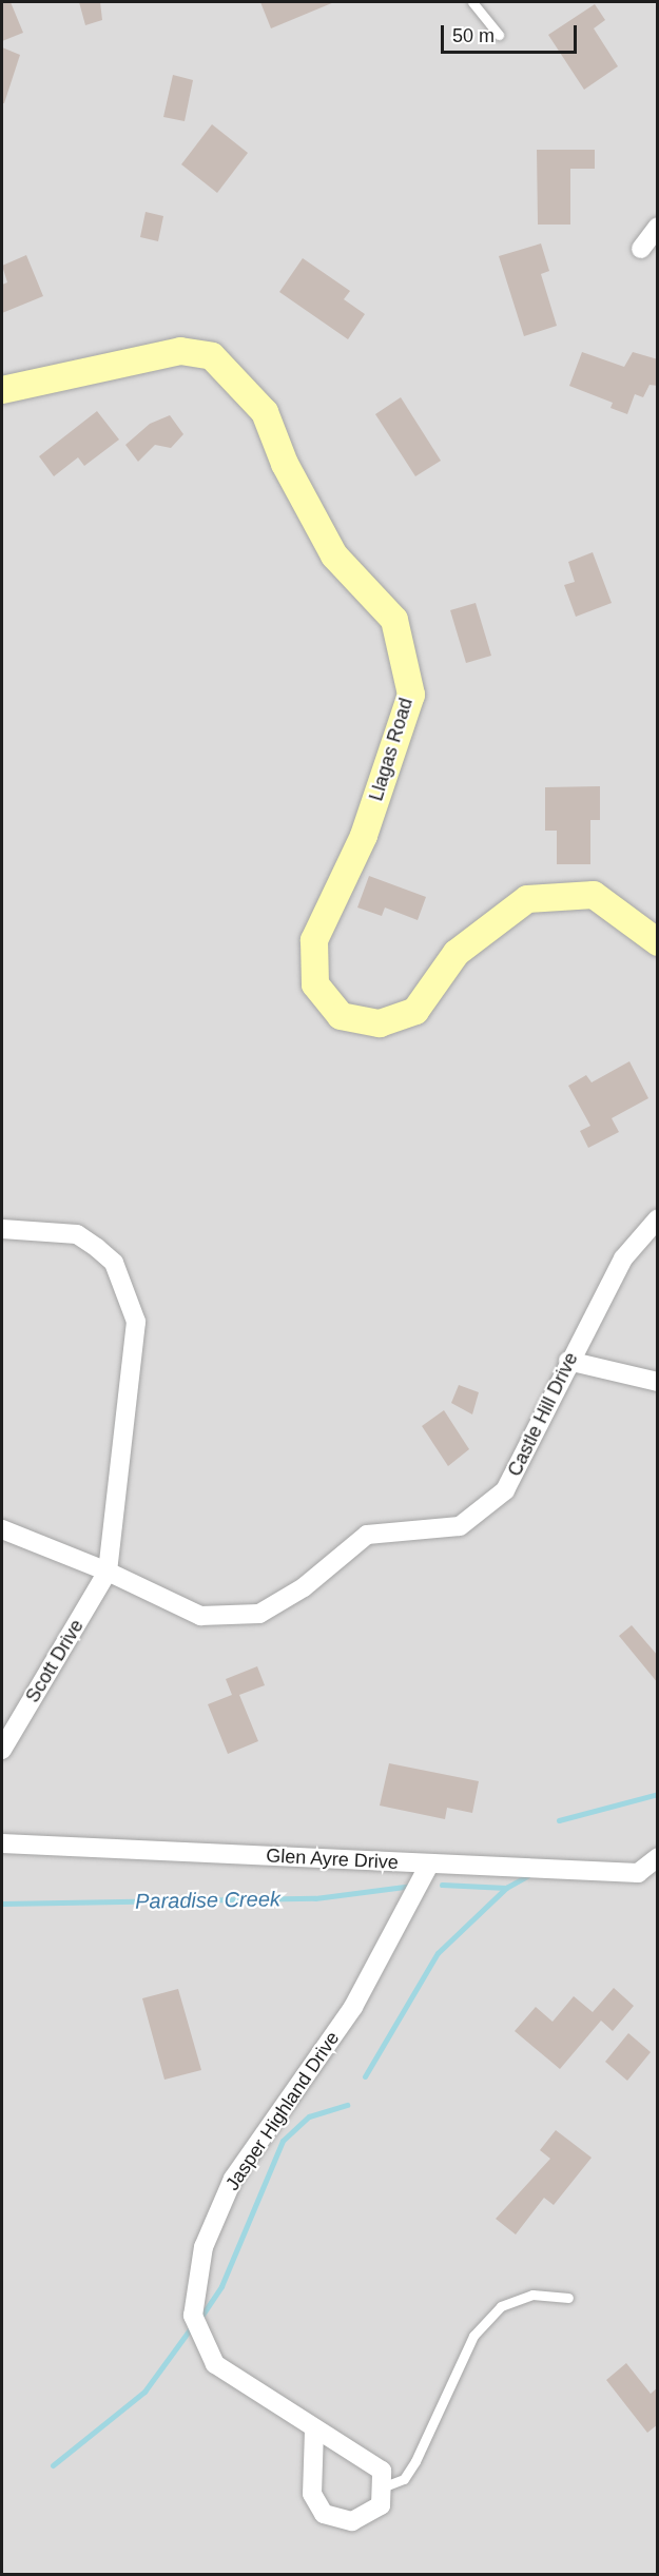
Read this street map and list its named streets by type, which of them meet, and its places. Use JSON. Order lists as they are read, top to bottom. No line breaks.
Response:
{"streets":{"street":["Llagas Road","Castle Hill Drive","Scott Drive","Glen Ayre Drive","Jasper Highland Drive"]},"crossings":[["Castle Hill Drive","Scott Drive"],["Glen Ayre Drive","Jasper Highland Drive"]],"water":["Paradise Creek"],"scale_bar":"50 m"}
